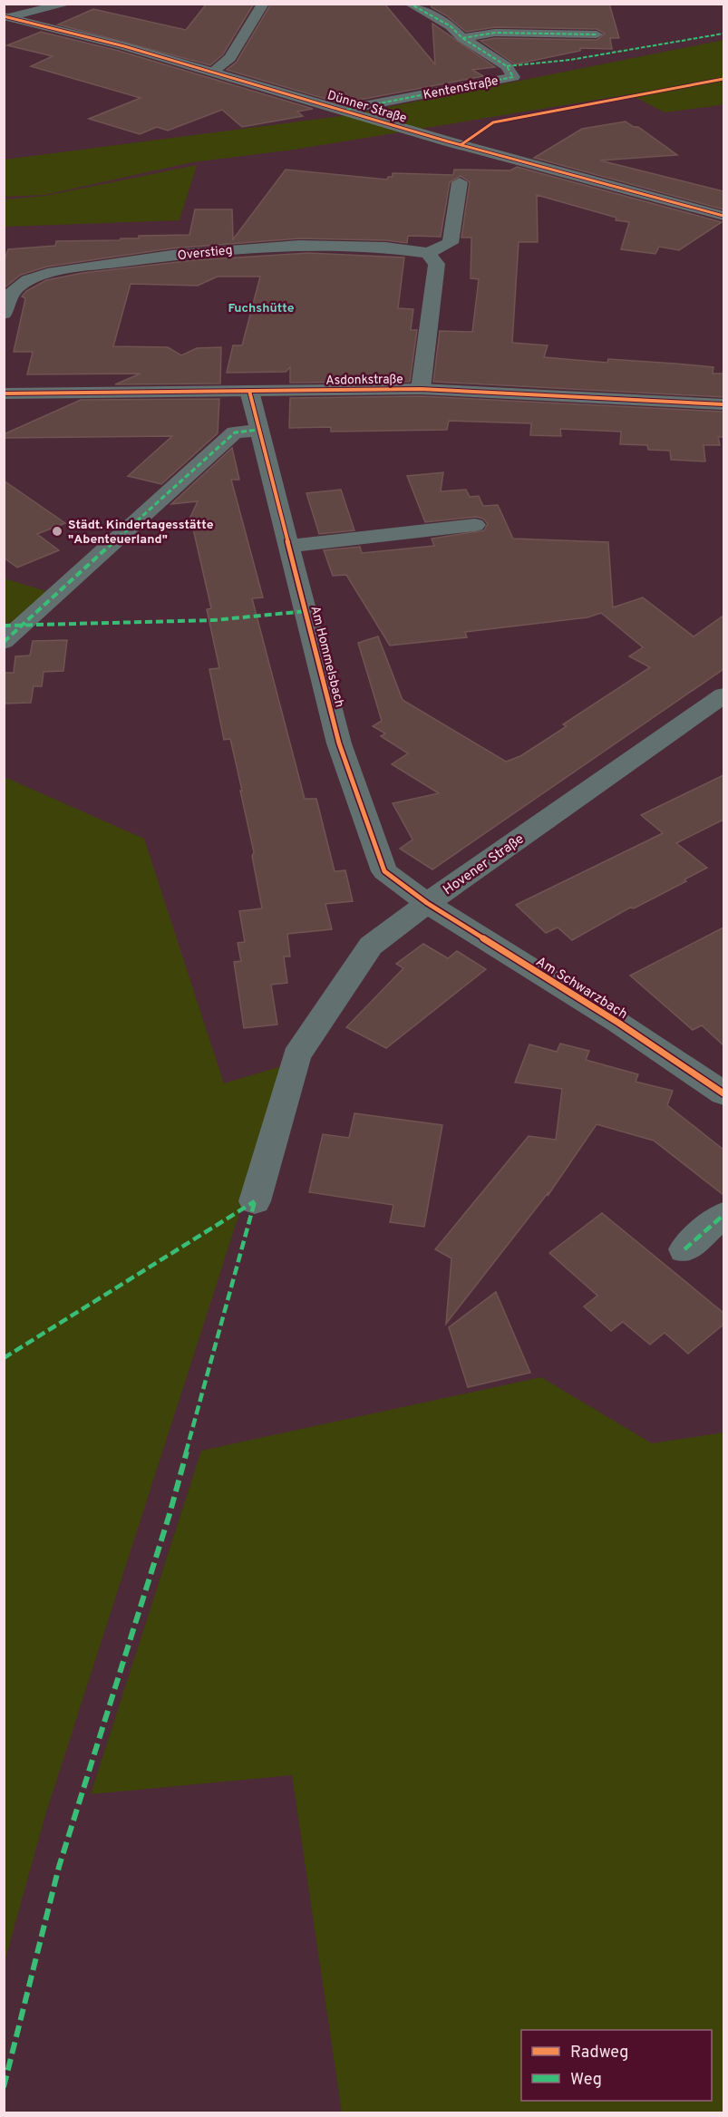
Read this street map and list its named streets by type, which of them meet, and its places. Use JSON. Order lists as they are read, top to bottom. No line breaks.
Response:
{"streets":{"street":["Kentenstraße","Dünner Straße","Overstieg","Asdonkstraße","Am Hommelsbach","Hovener Straße","Am Schwarzbach"]},"crossings":[["Kentenstraße","Dünner Straße"],["Asdonkstraße","Am Hommelsbach"],["Am Hommelsbach","Hovener Straße"],["Am Hommelsbach","Am Schwarzbach"],["Hovener Straße","Am Schwarzbach"]],"districts":["Fuchshütte"],"places":["Städt. Kindertagesstätte \"Abenteuerland\""],"legend":["Radweg","Weg"]}
